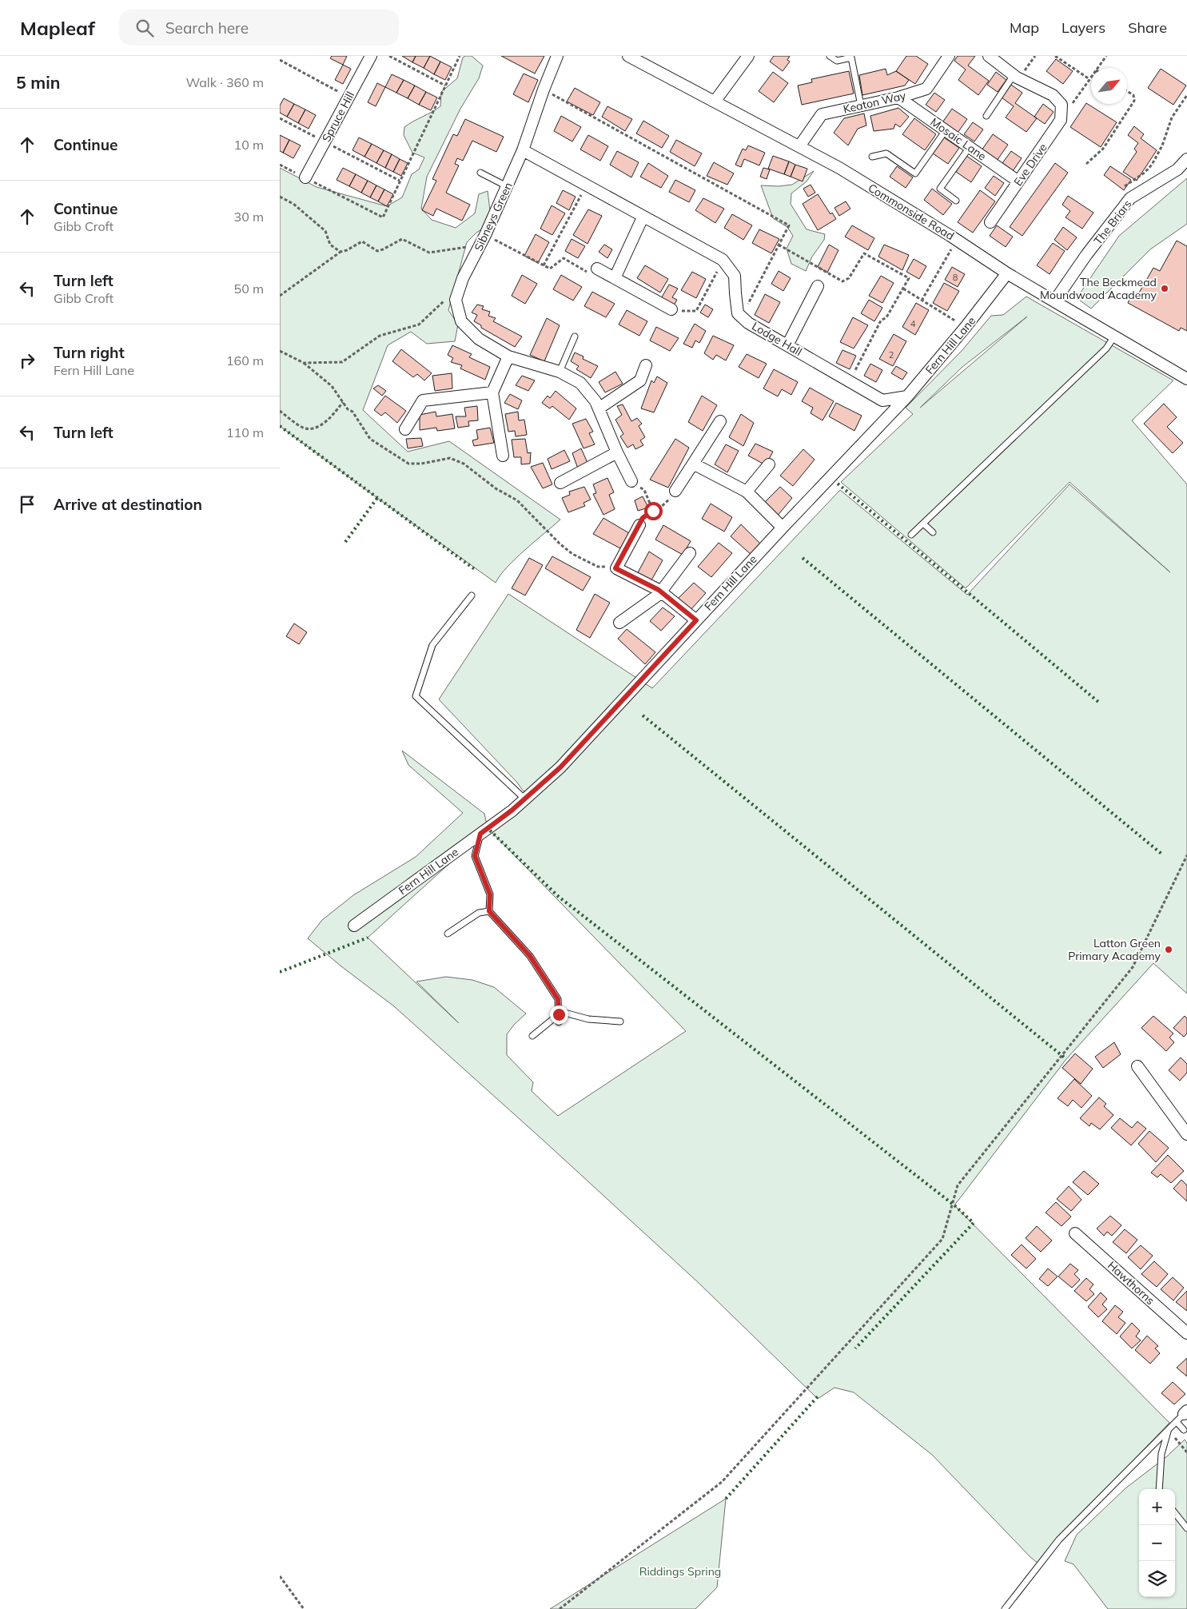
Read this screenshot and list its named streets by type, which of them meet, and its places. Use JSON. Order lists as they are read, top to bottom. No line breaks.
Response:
{"streets":{"street":["Keaton Way","Spruce Hill","Mosaic Lane","Eve Drive","Commonside Road","Sibneys Green","The Briars","Lodge Hall","Fern Hill Lane","Hawthorns"]},"crossings":[["Keaton Way","Mosaic Lane"],["Keaton Way","Commonside Road"],["Mosaic Lane","Eve Drive"],["Commonside Road","The Briars"],["Commonside Road","Fern Hill Lane"],["Sibneys Green","Lodge Hall"],["Lodge Hall","Fern Hill Lane"]],"parks":["Riddings Spring"],"places":["The Beckmead Moundwood Academy","Latton Green Primary Academy"],"house_numbers":["8","4","2"],"north":"top right","page":{"header":"Mapleaf","search":"Search here","nav":["Map","Layers","Share"],"heading":["5 min","Walk · 360 m"],"list":[["Continue","10 m"],["Continue","Gibb Croft","30 m"],["Turn left","Gibb Croft","50 m"],["Turn right","Fern Hill Lane","160 m"],["Turn left","110 m"],"Arrive at destination"],"map_buttons":["+","−"]}}
